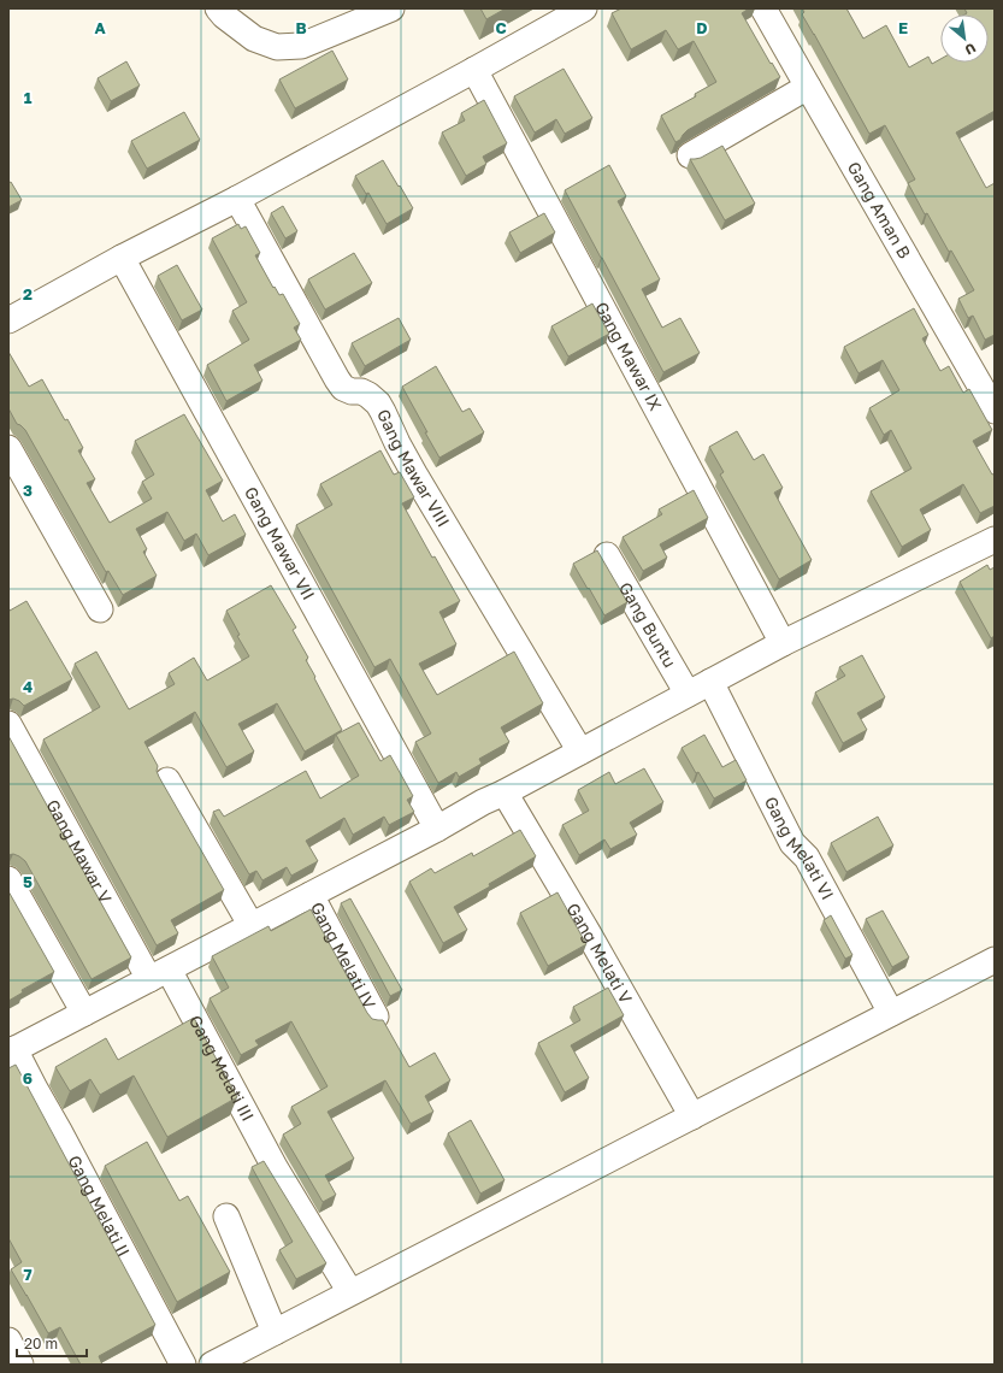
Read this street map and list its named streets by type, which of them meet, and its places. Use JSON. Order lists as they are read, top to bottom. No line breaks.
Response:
{"streets":{"street":["Gang Aman B","Gang Mawar IX","Gang Mawar VIII","Gang Mawar VII","Gang Buntu","Gang Melati VI","Gang Mawar V","Gang Melati V","Gang Melati IV","Gang Melati III","Gang Melati II"]},"crossings":[["Gang Mawar V","Gang Melati III"]],"scale_bar":"20 m","north":"bottom right","grid":{"columns":["A","B","C","D","E"],"rows":["1","2","3","4","5","6","7"]}}
